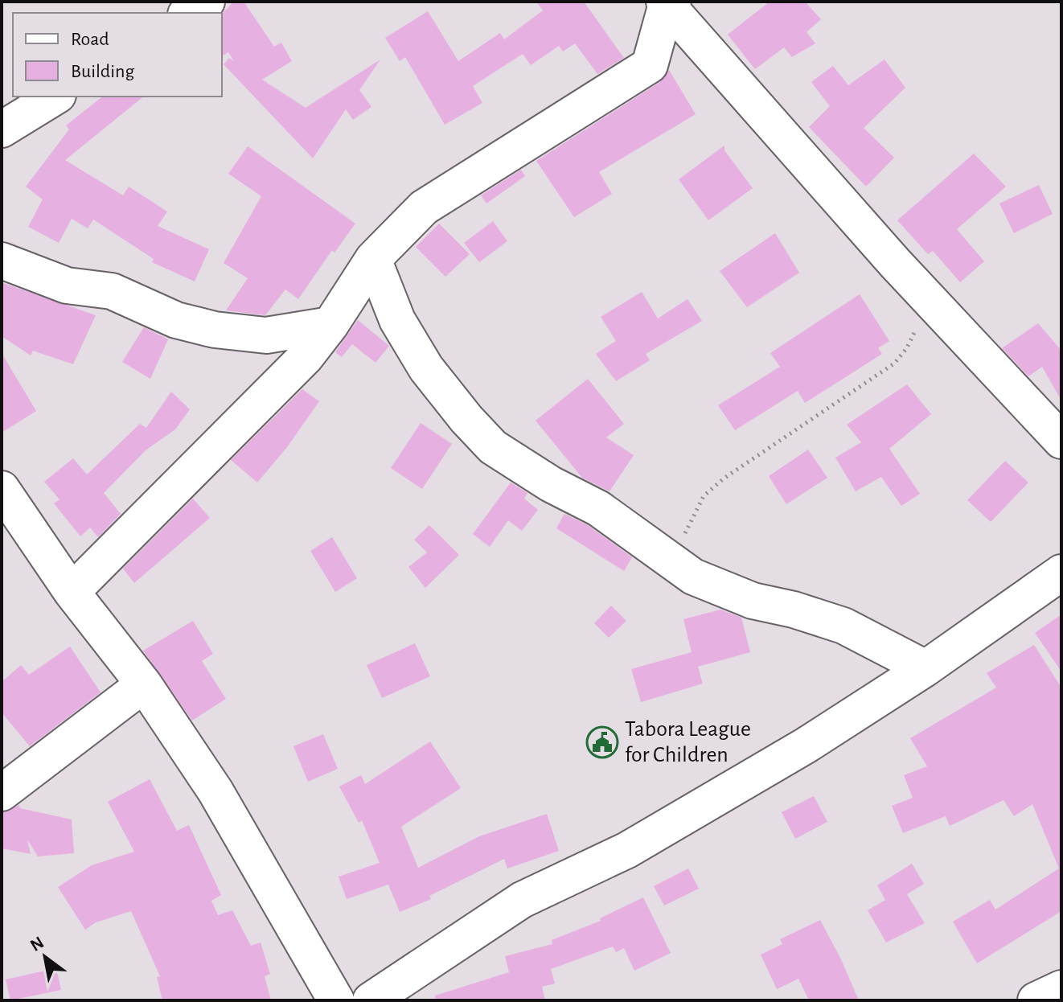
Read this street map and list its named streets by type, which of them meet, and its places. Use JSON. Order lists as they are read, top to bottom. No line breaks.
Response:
{"places":{"public building":["Tabora League for Children"]},"legend":["Road","Building"],"north":"top left"}
